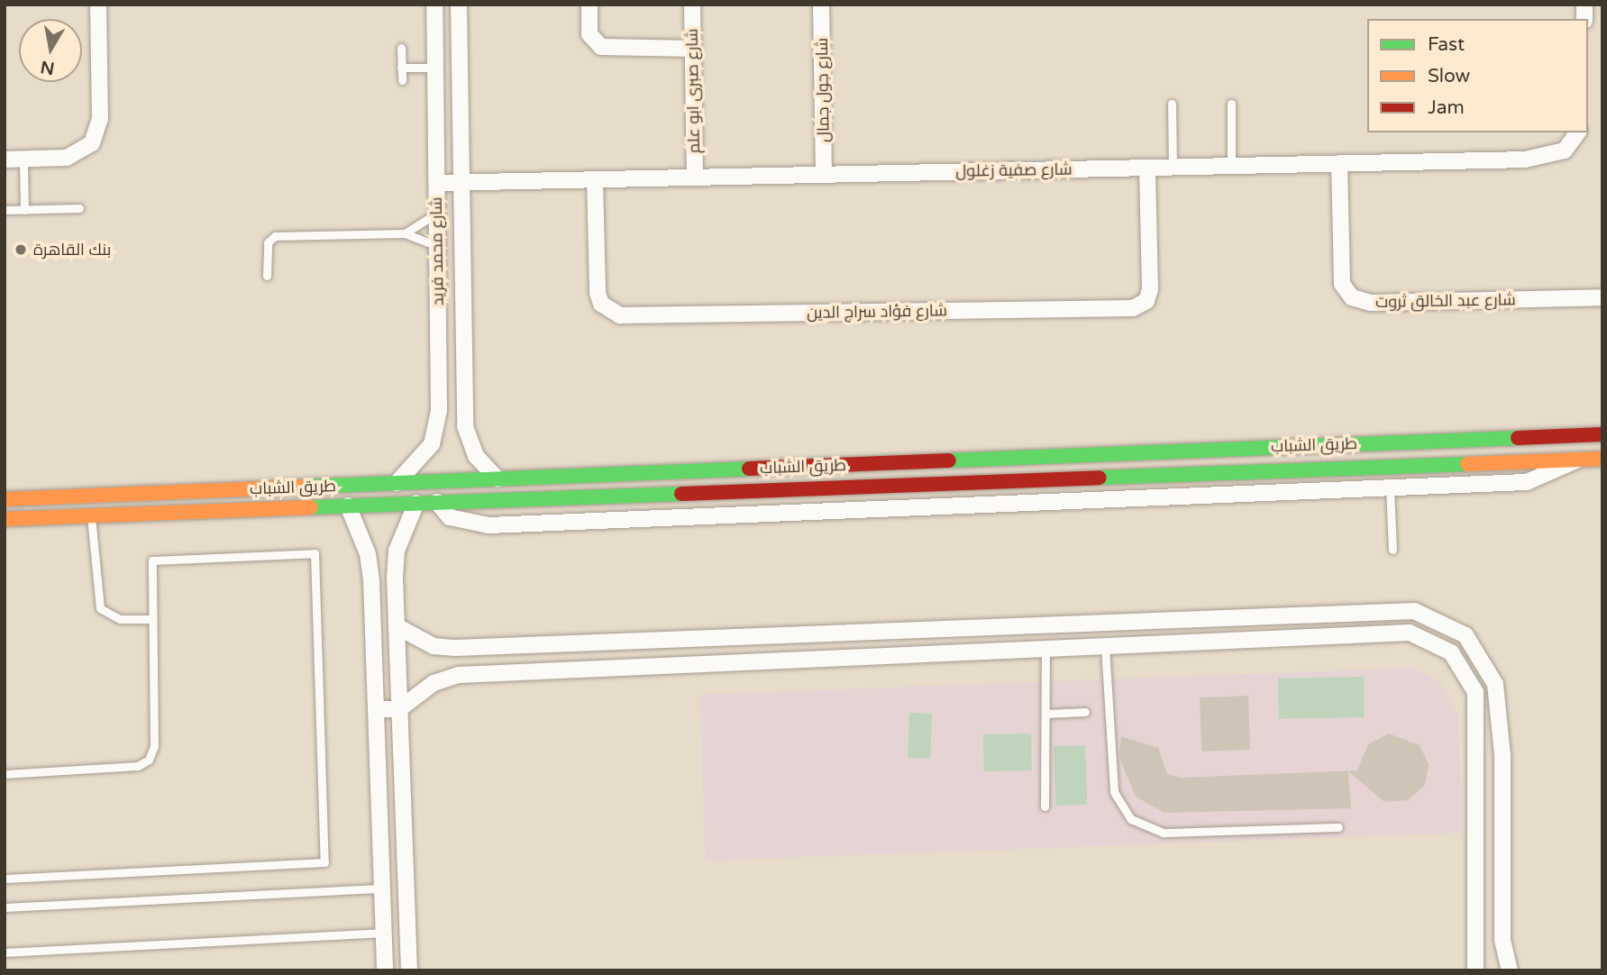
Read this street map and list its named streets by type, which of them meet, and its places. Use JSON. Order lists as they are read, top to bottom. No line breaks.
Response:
{"streets":{"street":["شارع جول جمال","شارع صبرى ابو علم","شارع صفية زغلول","شارع محمد فريد","شارع عبد الخالق ثروت","شارع فؤاد سراج الدين","طريق الشباب"]},"crossings":[["شارع جول جمال","شارع صفية زغلول"],["شارع صبرى ابو علم","شارع صفية زغلول"],["شارع صفية زغلول","شارع محمد فريد"],["شارع صفية زغلول","شارع عبد الخالق ثروت"],["شارع صفية زغلول","شارع فؤاد سراج الدين"],["شارع محمد فريد","طريق الشباب"]],"places":["بنك القاهرة"],"legend":["Fast","Slow","Jam"],"north":"bottom"}
